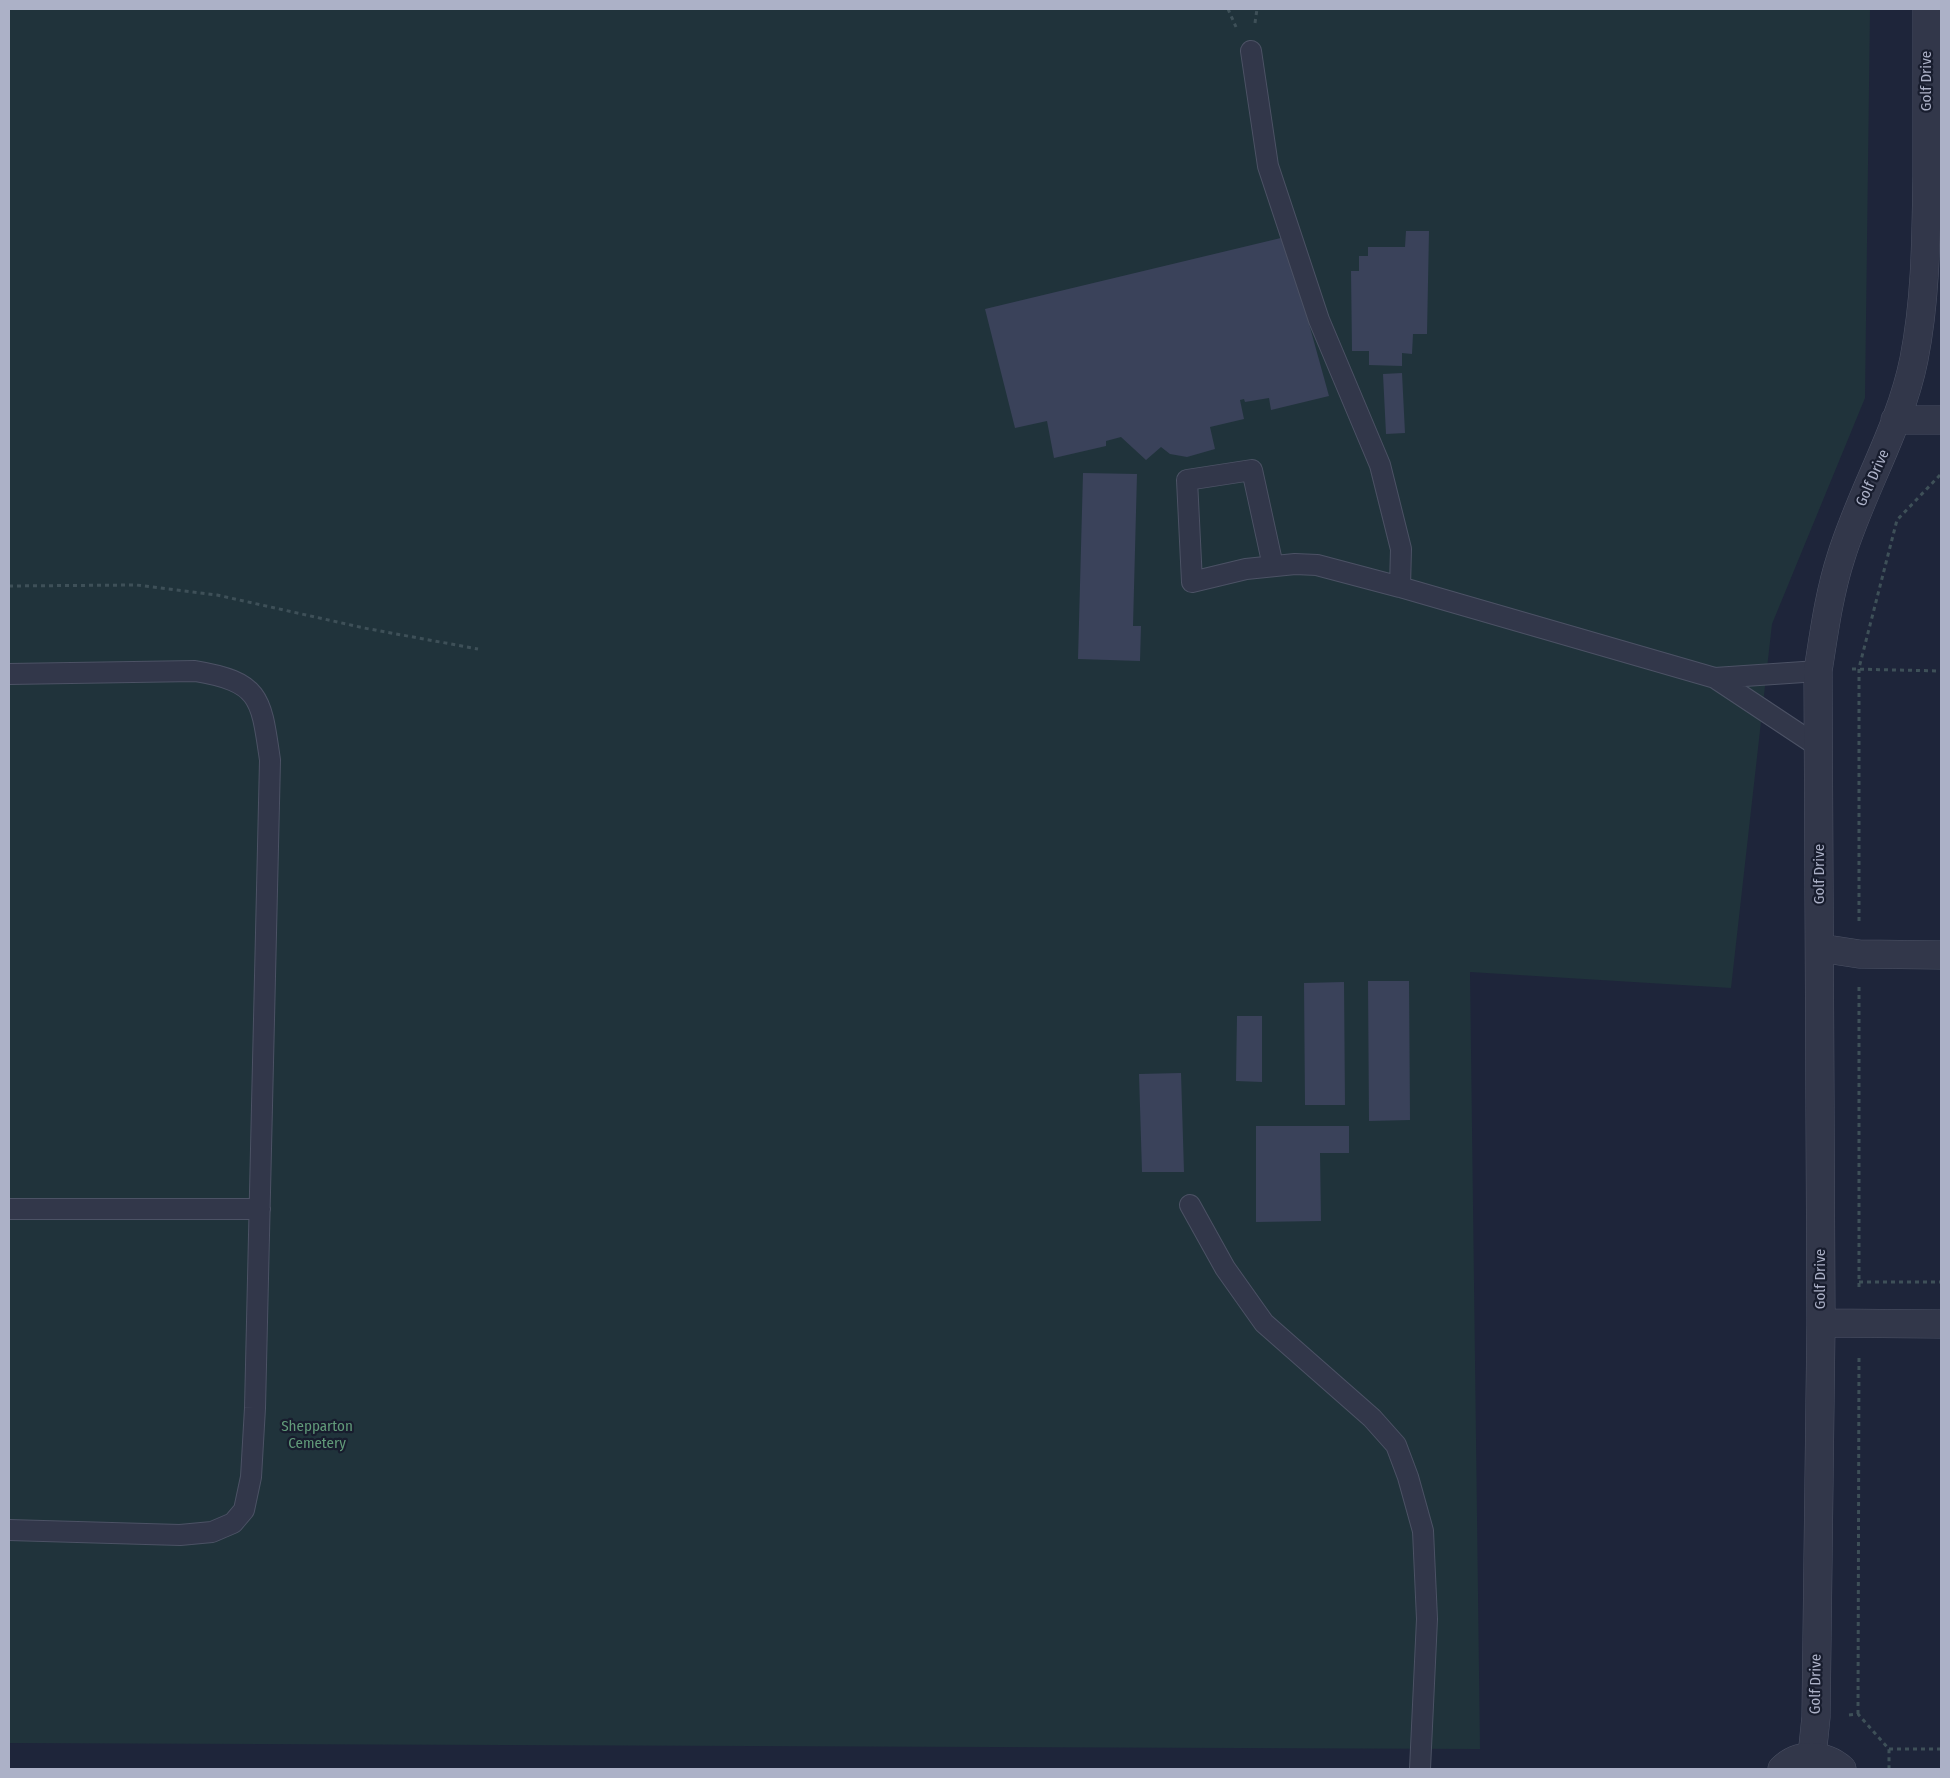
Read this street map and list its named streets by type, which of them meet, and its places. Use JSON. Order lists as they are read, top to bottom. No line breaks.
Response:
{"streets":{"street":["Golf Drive"]},"parks":["Shepparton Cemetery"]}
